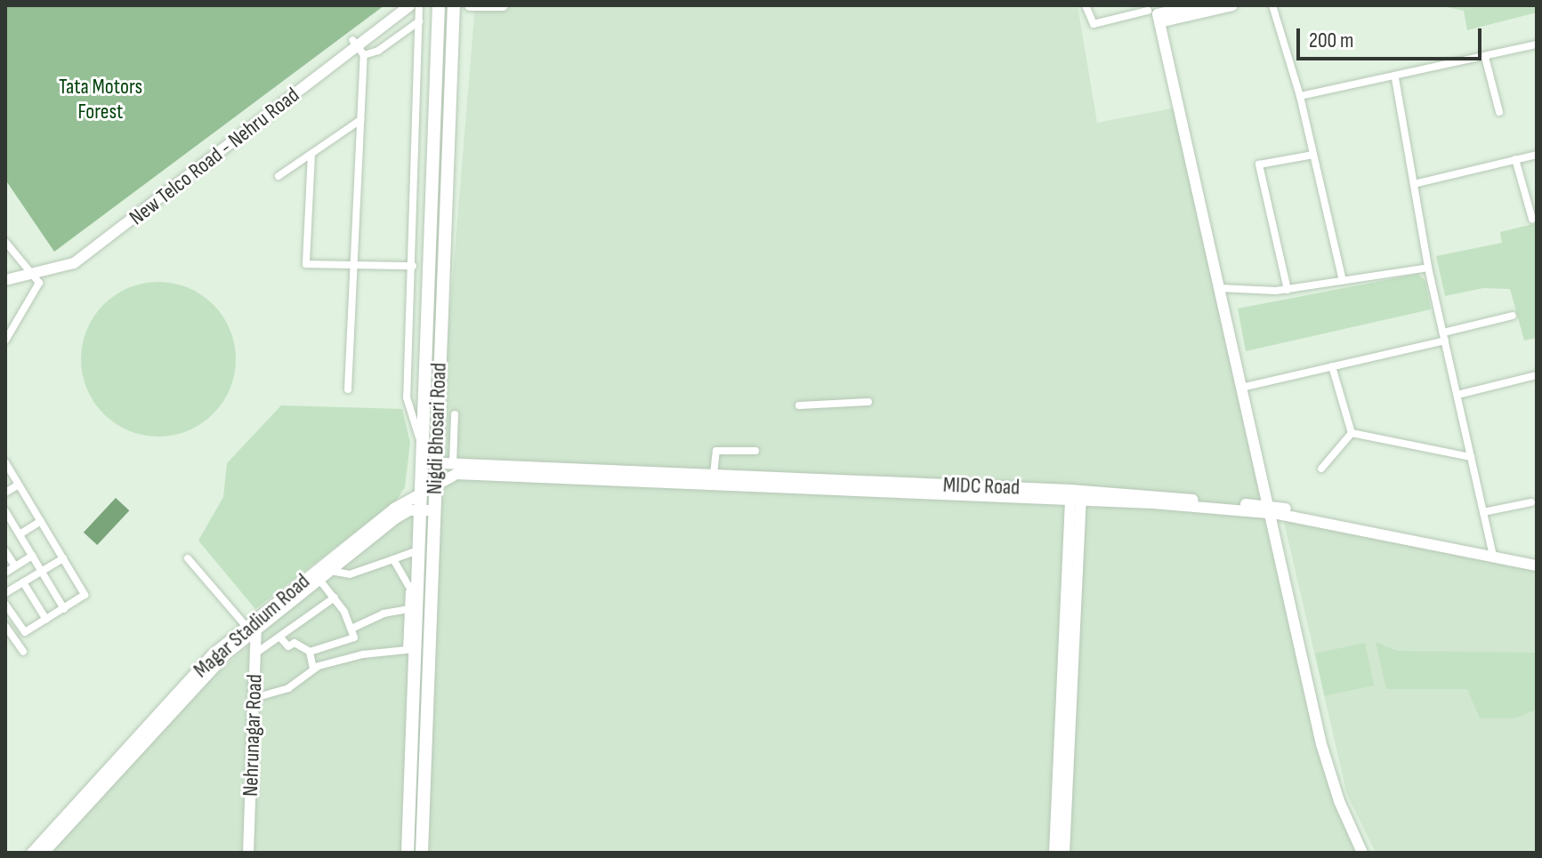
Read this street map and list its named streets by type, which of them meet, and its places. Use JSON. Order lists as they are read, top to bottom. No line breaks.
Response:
{"streets":{"main road":["New Telco Road - Nehru Road","Nigdi Bhosari Road","Magar Stadium Road","Nehrunagar Road"]},"crossings":[["Nigdi Bhosari Road","Magar Stadium Road"],["Magar Stadium Road","Nehrunagar Road"]],"parks":["Tata Motors Forest"],"scale_bar":"200 m"}
